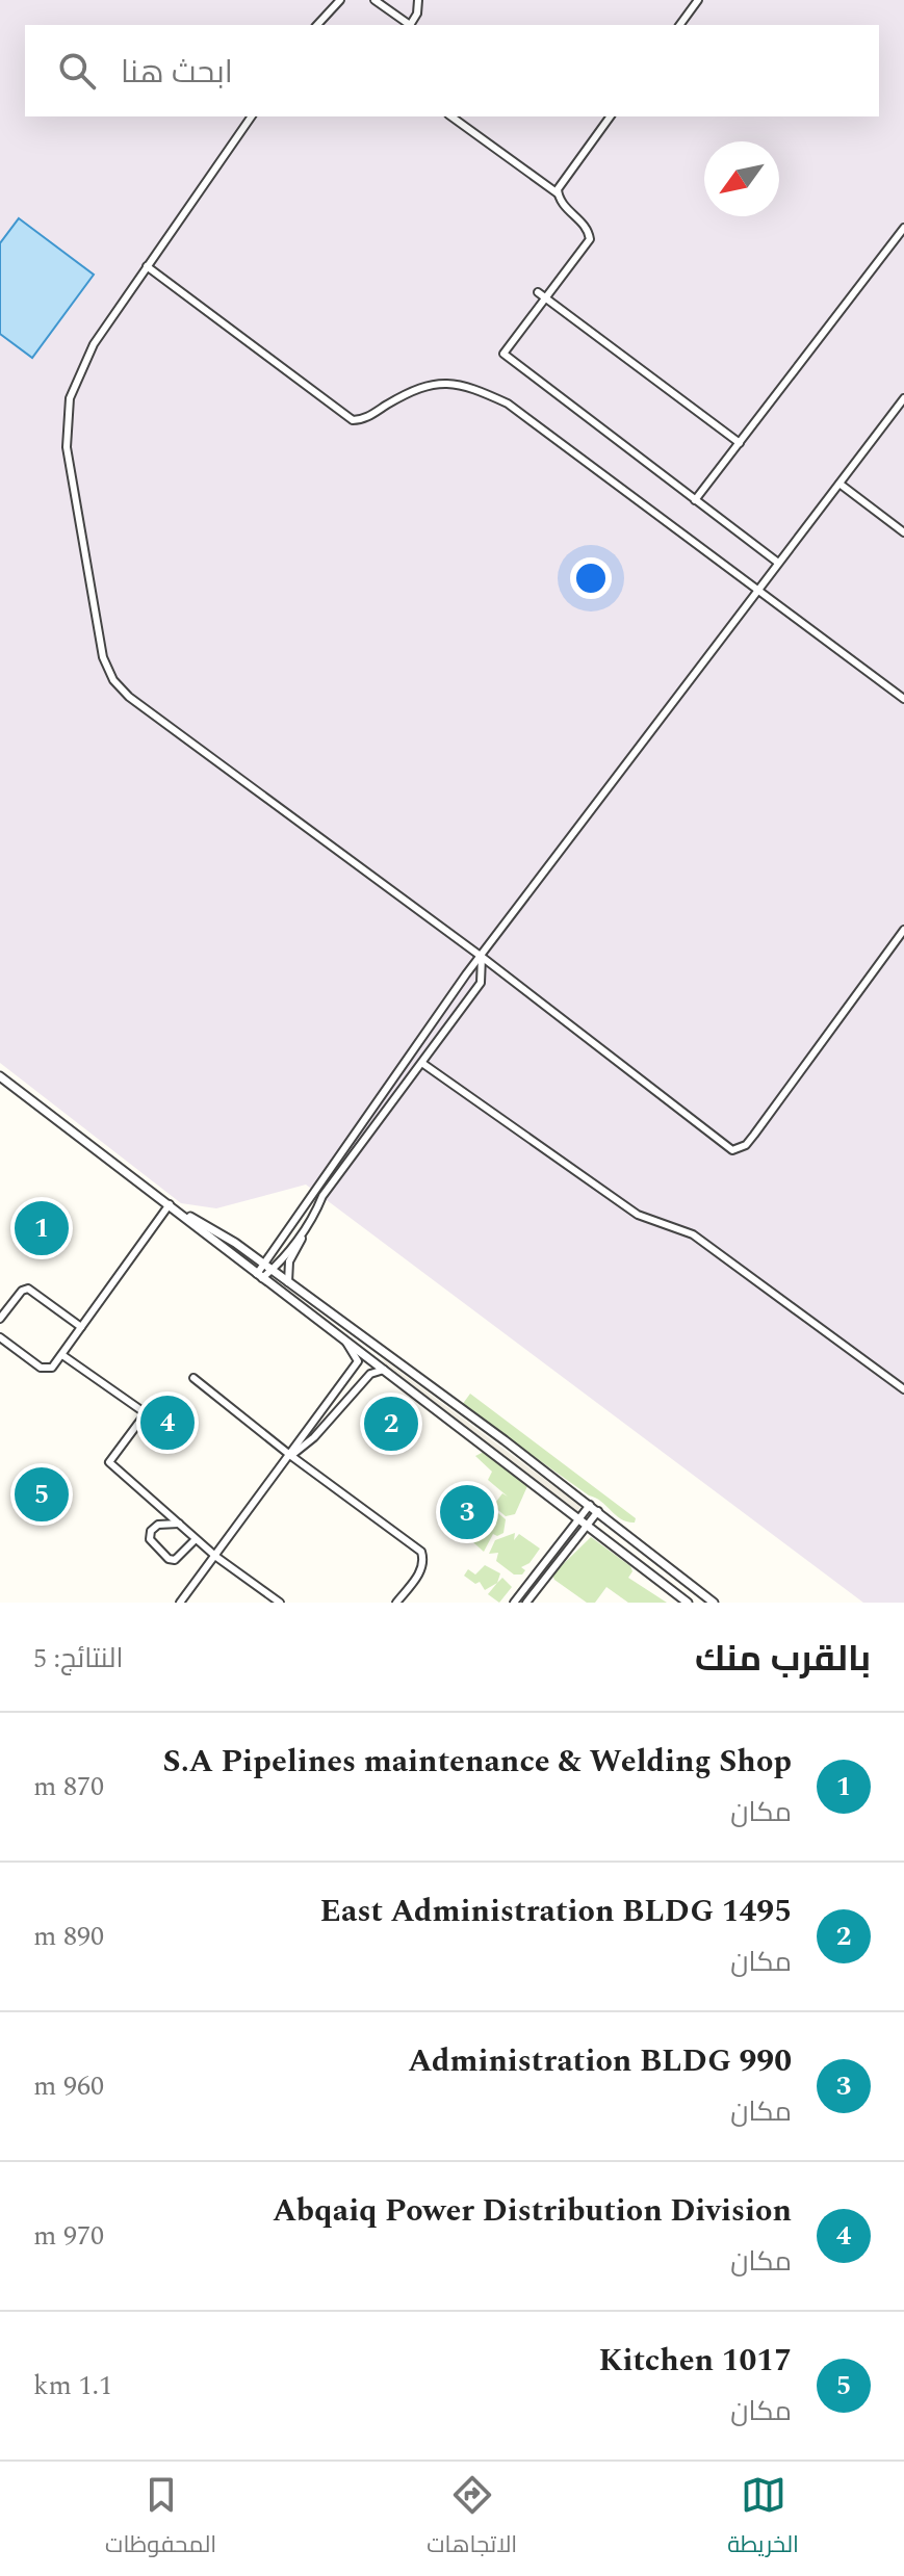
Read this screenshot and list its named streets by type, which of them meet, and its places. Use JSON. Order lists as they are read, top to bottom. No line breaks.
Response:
{"north":"bottom left","page":{"search":"ابحث هنا","pins":["1","4","2","5","3"],"heading":["بالقرب منك","النتائج: 5"],"list":[{"mark":"1","name":"S.A Pipelines maintenance & Welding Shop","note":"مكان","value":"870 m"},{"mark":"2","name":"1495 East Administration BLDG","note":"مكان","value":"890 m"},{"mark":"3","name":"990 Administration BLDG","note":"مكان","value":"960 m"},{"mark":"4","name":"Abqaiq Power Distribution Division","note":"مكان","value":"970 m"},{"mark":"5","name":"1017 Kitchen","note":"مكان","value":"1.1 km"}],"nav":["الخريطة","الاتجاهات","المحفوظات"]}}
